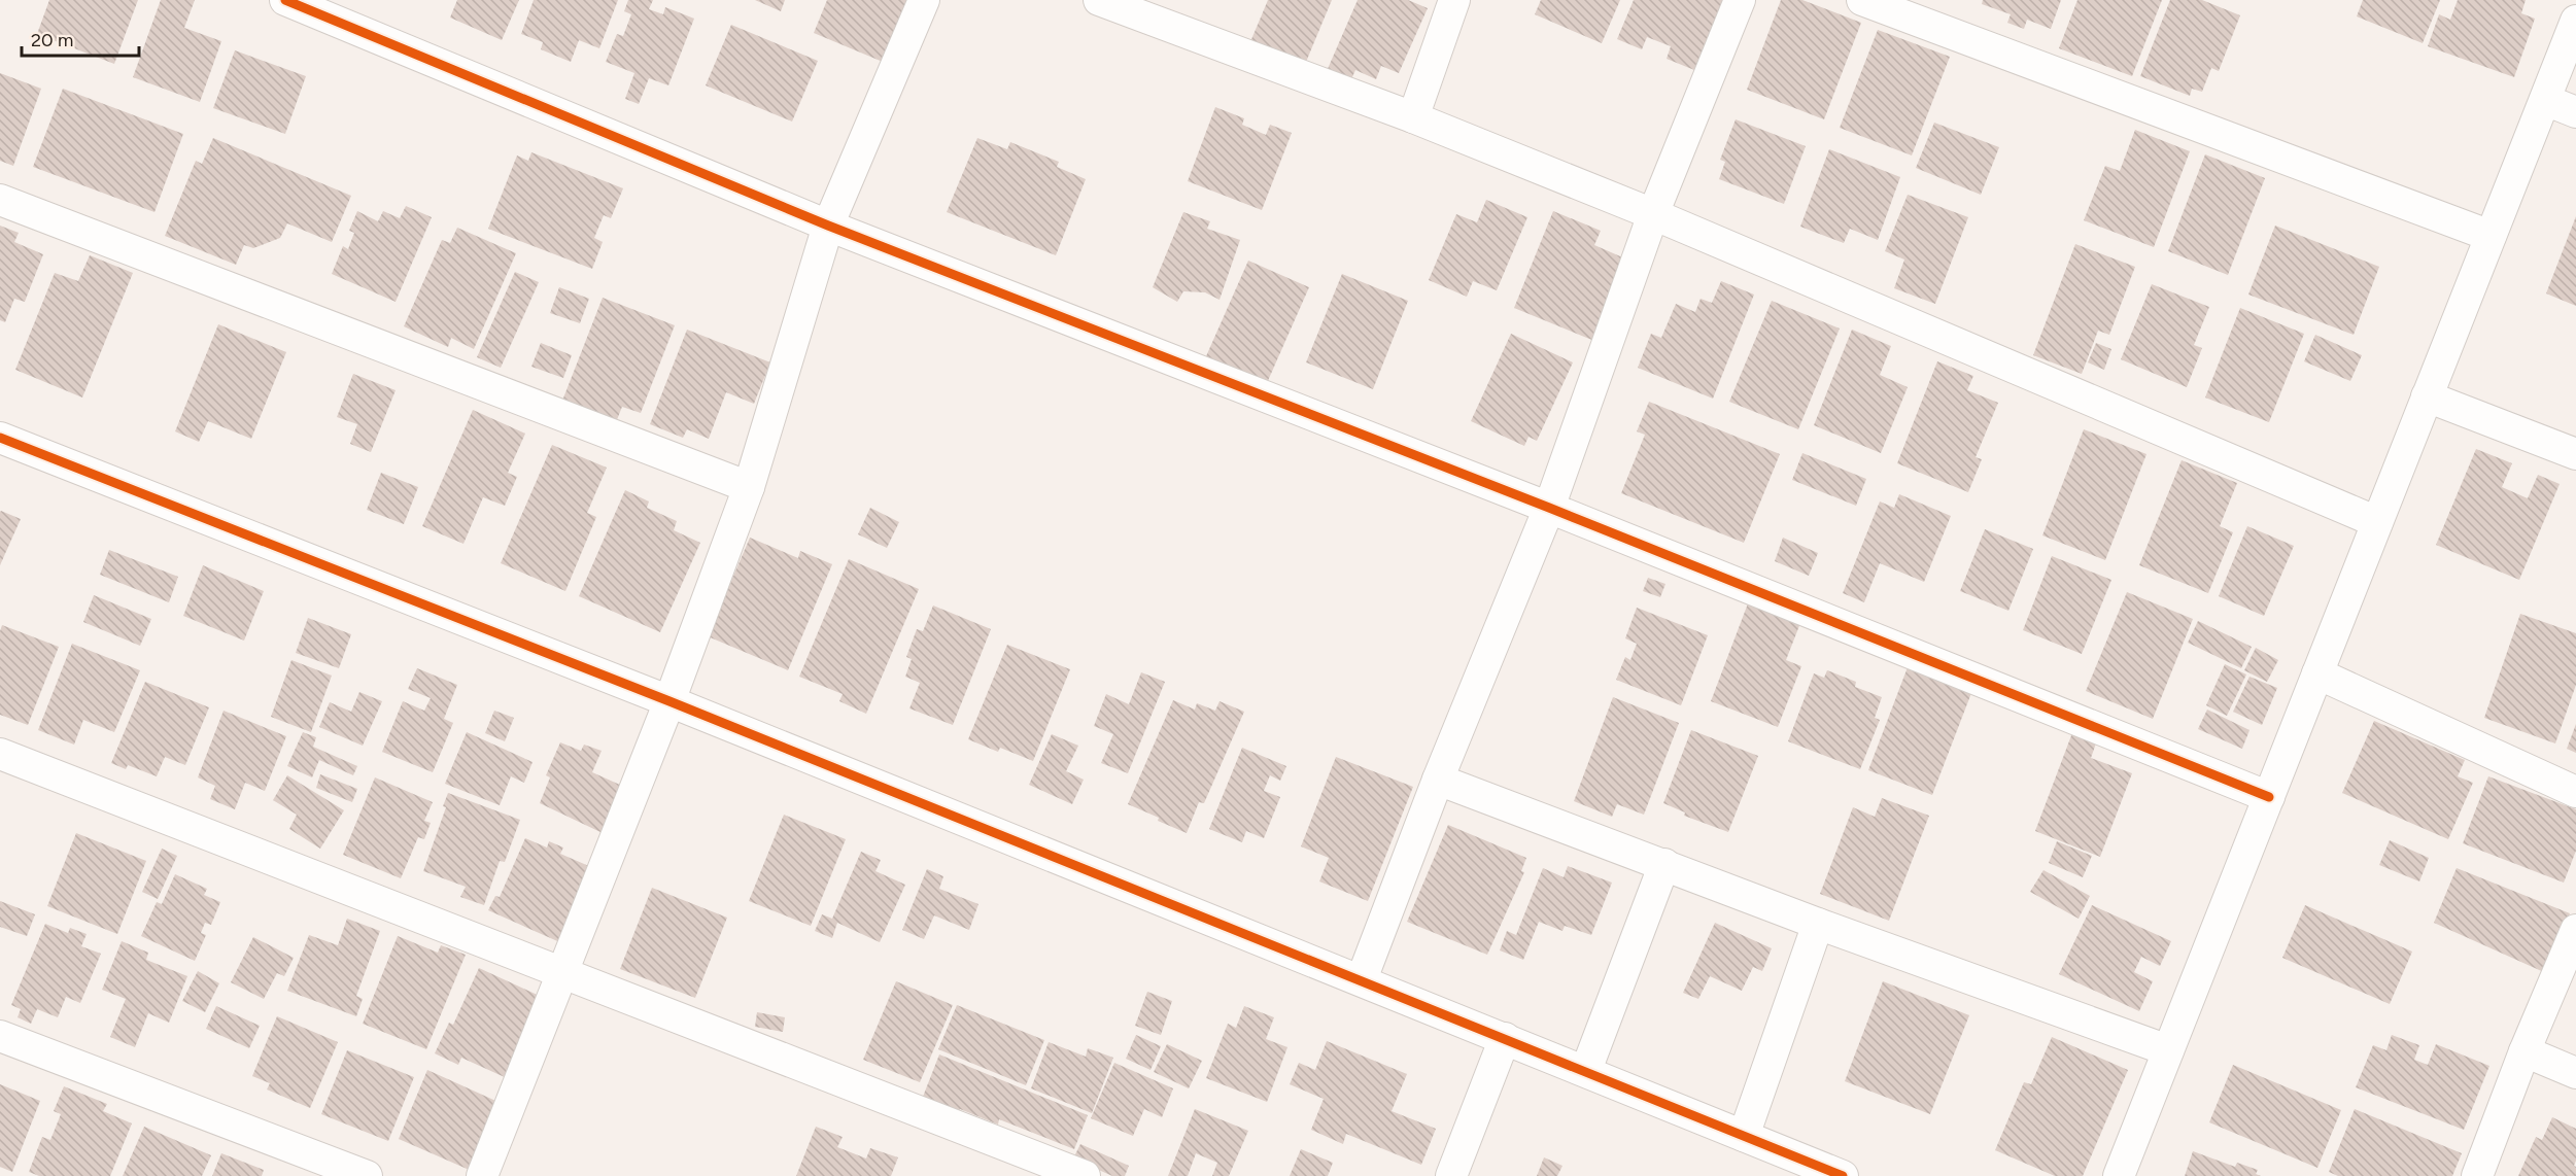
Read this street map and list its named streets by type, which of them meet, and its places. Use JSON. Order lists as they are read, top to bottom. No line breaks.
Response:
{"scale_bar":"20 m"}
